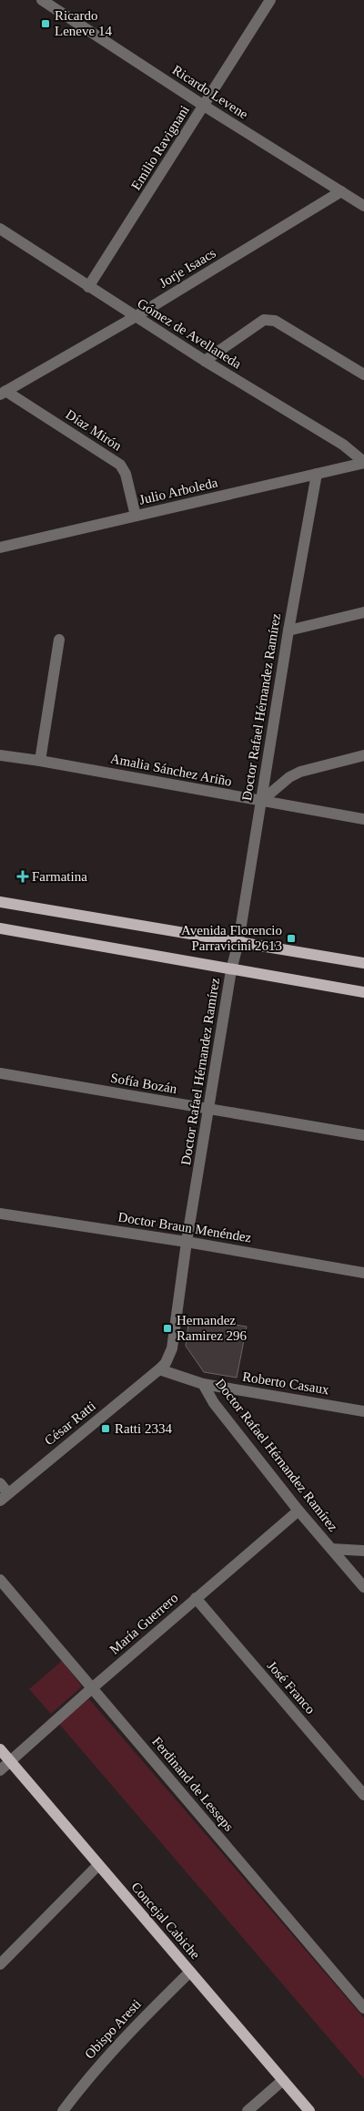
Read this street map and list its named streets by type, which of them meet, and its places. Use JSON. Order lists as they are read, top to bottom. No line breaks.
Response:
{"streets":{"main road":["Concejal Cabiche"],"street":["Ricardo Levene","Emilio Ravignani","Jorje Isaacs","Gómez de Avellaneda","Díaz Mirón","Julio Arboleda","Doctor Rafael Hérnandez Ramírez","Amalia Sánchez Ariño","Sofía Bozán","Doctor Braun Menéndez","Roberto Casaux","César Ratti","María Guerrero","José Franco","Ferdinand de Lesseps","Obispo Aresti"]},"crossings":[["Ricardo Levene","Emilio Ravignani"],["Ricardo Levene","Jorje Isaacs"],["Emilio Ravignani","Gómez de Avellaneda"],["Jorje Isaacs","Gómez de Avellaneda"],["Jorje Isaacs","Díaz Mirón"],["Gómez de Avellaneda","Julio Arboleda"],["Díaz Mirón","Julio Arboleda"],["Julio Arboleda","Doctor Rafael Hérnandez Ramírez"],["Doctor Rafael Hérnandez Ramírez","Amalia Sánchez Ariño"],["Doctor Rafael Hérnandez Ramírez","Sofía Bozán"],["Doctor Rafael Hérnandez Ramírez","Doctor Braun Menéndez"],["Doctor Rafael Hérnandez Ramírez","Roberto Casaux"],["Doctor Rafael Hérnandez Ramírez","César Ratti"],["Doctor Rafael Hérnandez Ramírez","María Guerrero"],["María Guerrero","José Franco"],["María Guerrero","Ferdinand de Lesseps"],["María Guerrero","Concejal Cabiche"],["Concejal Cabiche","Obispo Aresti"]],"places":{"transit":["Ricardo Leneve 14","Avenida Florencio Parravicini 2613","Hernandez Ramirez 296","Ratti 2334"],"health":["Farmatina"]}}
